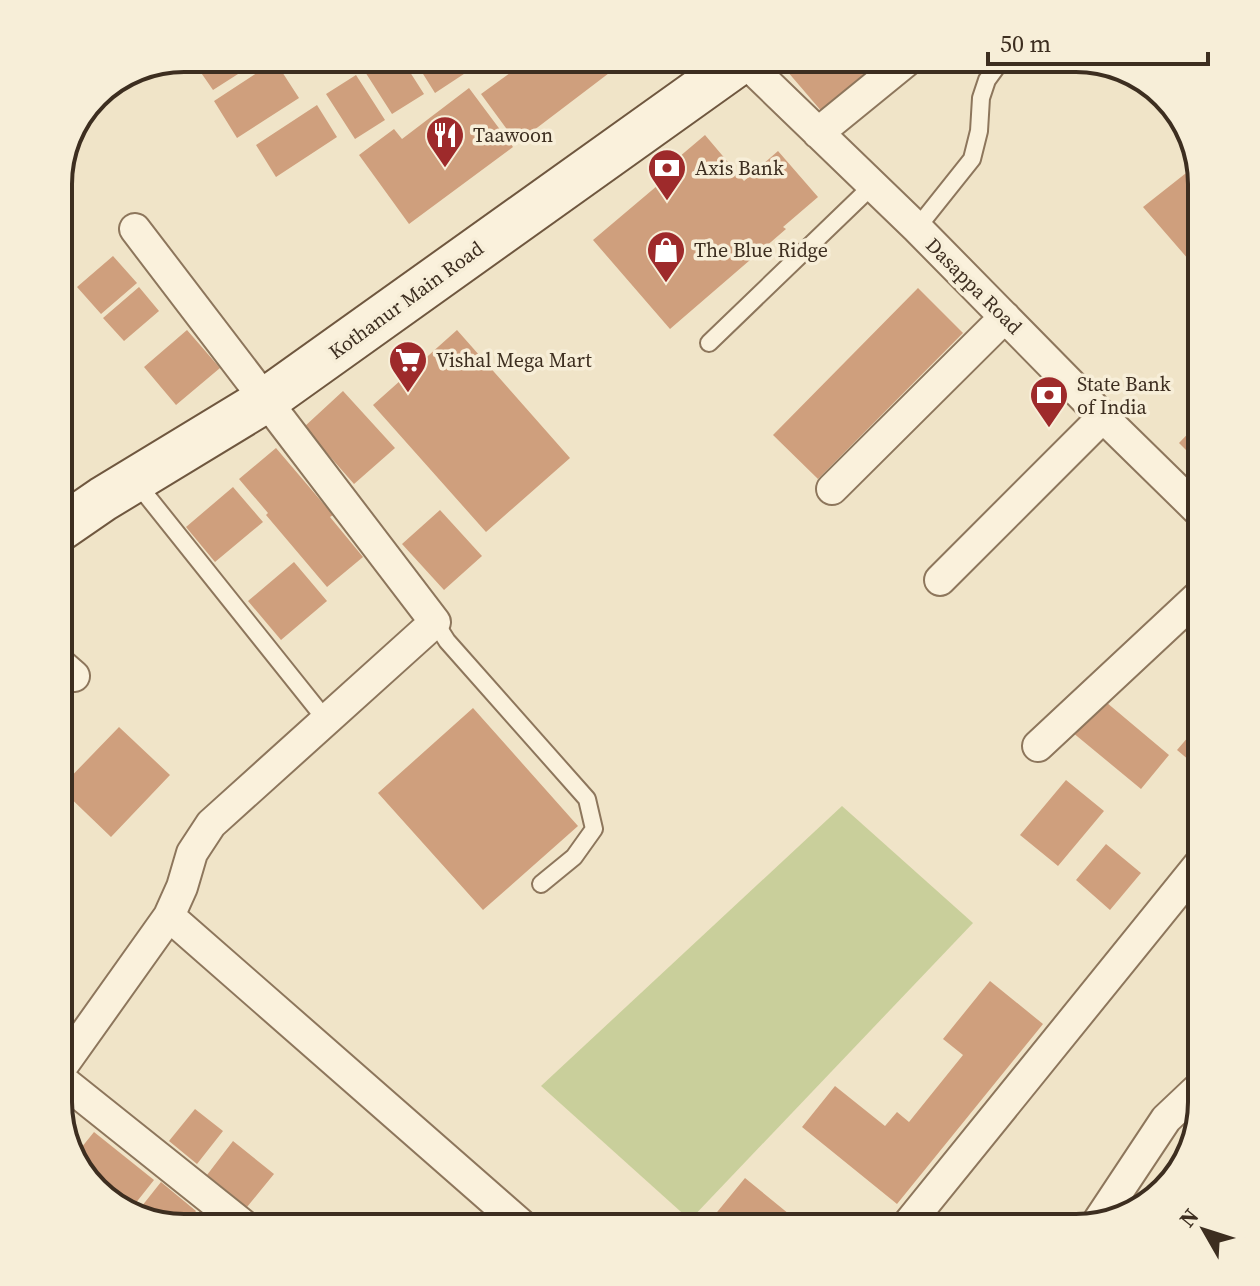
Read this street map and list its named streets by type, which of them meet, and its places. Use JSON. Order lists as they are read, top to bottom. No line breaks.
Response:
{"streets":{"main road":["Kothanur Main Road"],"street":["Dasappa Road"]},"places":{"restaurant":["Taawoon"],"bank":["Axis Bank","State Bank of India"],"shop":["The Blue Ridge"],"supermarket":["Vishal Mega Mart"]},"scale_bar":"50 m","north":"top left"}
